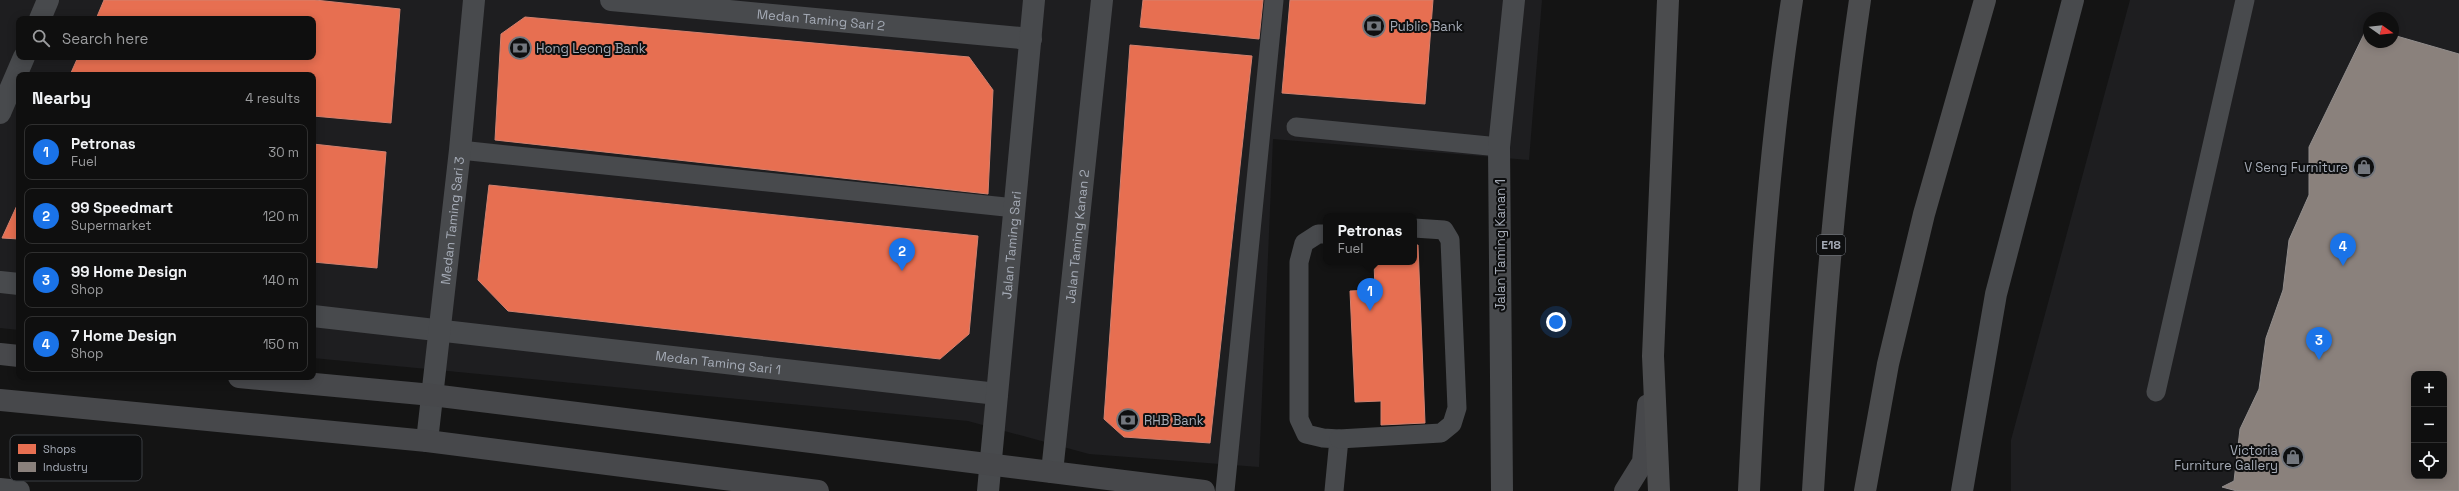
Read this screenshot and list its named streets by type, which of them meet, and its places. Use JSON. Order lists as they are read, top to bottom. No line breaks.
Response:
{"streets":{"highway":["E18"],"street":["Medan Taming Sari 2","Medan Taming Sari 3","Jalan Taming Kanan 2","Jalan Taming Kanan 1","Jalan Taming Sari","Medan Taming Sari 1"]},"crossings":[["Medan Taming Sari 2","Jalan Taming Sari"],["Medan Taming Sari 3","Medan Taming Sari 1"],["Jalan Taming Sari","Medan Taming Sari 1"]],"places":{"bank":["Public Bank","Hong Leong Bank","RHB Bank"],"shop":["V Seng Furniture","Victoria Furniture Gallery"]},"legend":["Shops","Industry"],"north":"right","page":{"search":"Search here","heading":["Nearby","4 results"],"list":[{"mark":"1","name":"Petronas","note":"Fuel","value":"30 m"},{"mark":"2","name":"99 Speedmart","note":"Supermarket","value":"120 m"},{"mark":"3","name":"99 Home Design","note":"Shop","value":"140 m"},{"mark":"4","name":"7 Home Design","note":"Shop","value":"150 m"}],"popup":["Petronas","Fuel"],"pins":["4","2","1","3"],"map_buttons":["+","−"]}}
